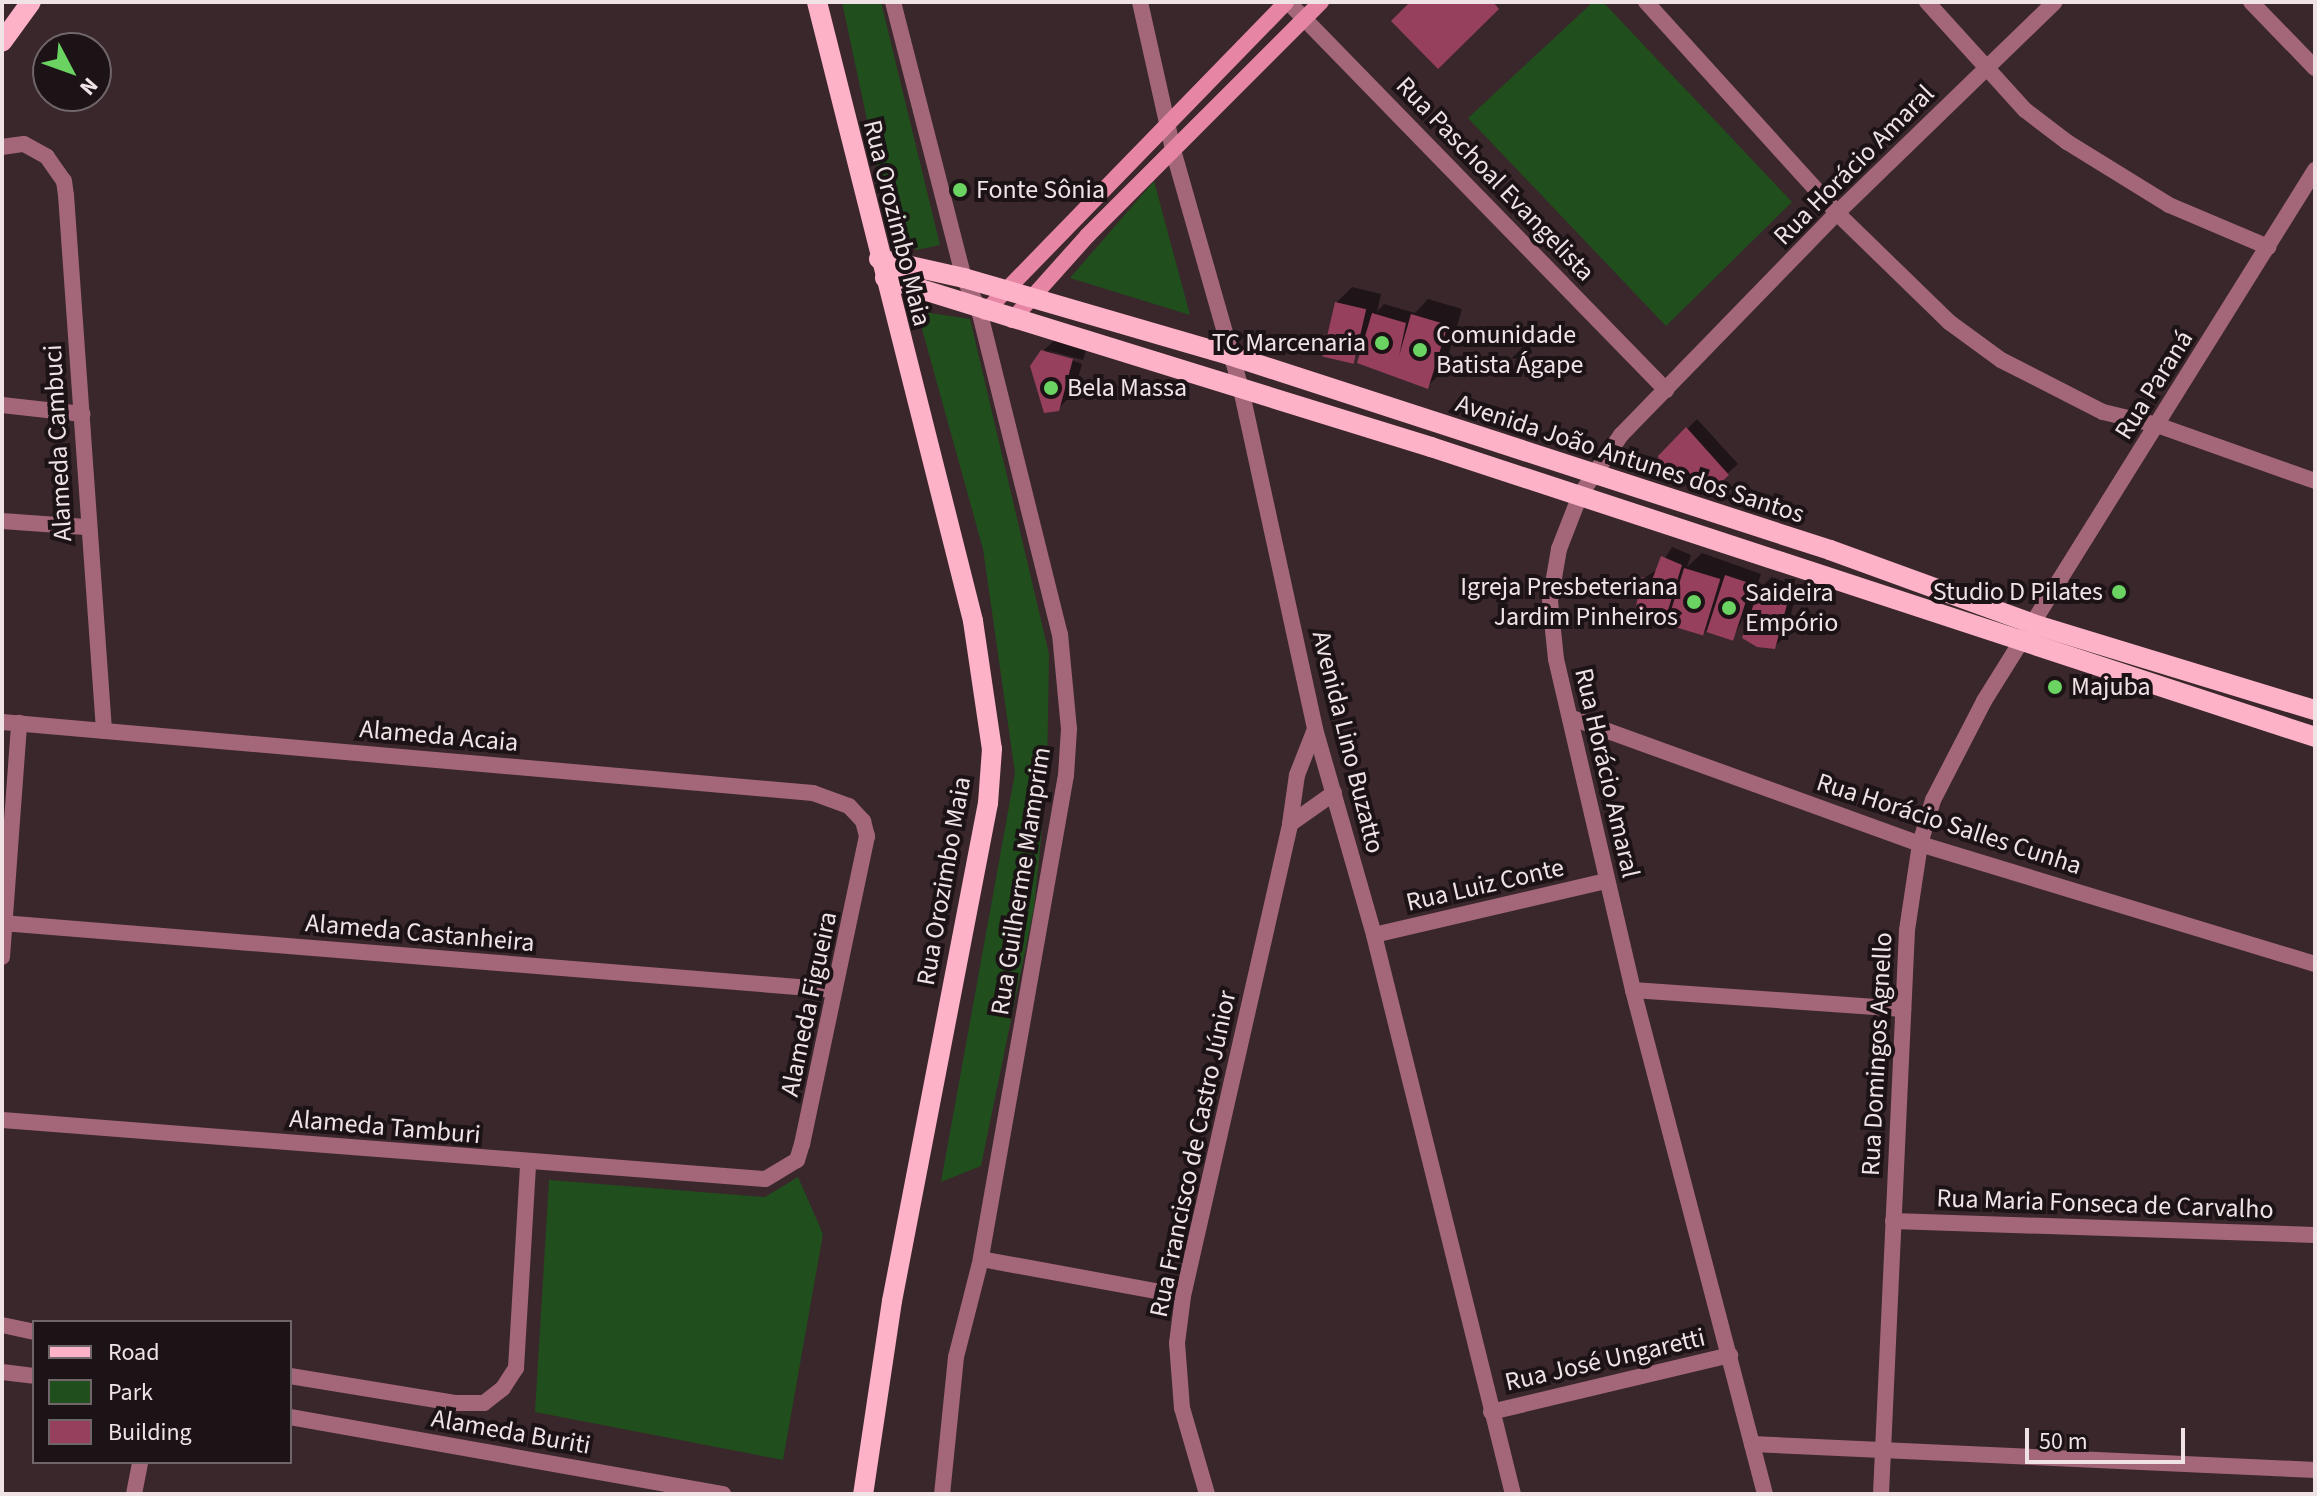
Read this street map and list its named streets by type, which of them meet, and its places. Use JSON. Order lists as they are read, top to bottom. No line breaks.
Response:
{"streets":{"main road":["Rua Orozimbo Maia","Avenida João Antunes dos Santos"],"street":["Rua Horácio Amaral","Rua Paschoal Evangelista","Rua Paraná","Alameda Cambuci","Alameda Acaia","Avenida Lino Buzatto","Rua Horácio Salles Cunha","Rua Guilherme Mamprim","Rua Luiz Conte","Alameda Castanheira","Alameda Figueira","Rua Domingos Agnello","Alameda Tamburi","Rua Francisco de Castro Júnior","Rua Maria Fonseca de Carvalho","Rua José Ungaretti","Alameda Buriti"]},"crossings":[["Rua Horácio Amaral","Rua Paschoal Evangelista"],["Rua Horácio Amaral","Avenida João Antunes dos Santos"],["Rua Horácio Amaral","Rua Horácio Salles Cunha"],["Rua Horácio Amaral","Rua Luiz Conte"],["Rua Horácio Amaral","Rua José Ungaretti"],["Rua Orozimbo Maia","Avenida João Antunes dos Santos"],["Rua Paraná","Avenida João Antunes dos Santos"],["Rua Paraná","Rua Domingos Agnello"],["Alameda Cambuci","Alameda Acaia"],["Avenida João Antunes dos Santos","Avenida Lino Buzatto"],["Avenida João Antunes dos Santos","Rua Guilherme Mamprim"],["Avenida João Antunes dos Santos","Rua Domingos Agnello"],["Alameda Acaia","Alameda Figueira"],["Avenida Lino Buzatto","Rua Luiz Conte"],["Avenida Lino Buzatto","Rua Francisco de Castro Júnior"],["Avenida Lino Buzatto","Rua José Ungaretti"],["Rua Horácio Salles Cunha","Rua Domingos Agnello"],["Alameda Castanheira","Alameda Figueira"],["Alameda Figueira","Alameda Tamburi"],["Rua Domingos Agnello","Rua Maria Fonseca de Carvalho"]],"places":["Fonte Sônia","TC Marcenaria","Comunidade Batista Ágape","Bela Massa","Studio D Pilates","Igreja Presbeteriana Jardim Pinheiros","Saideira Empório","Majuba"],"legend":["Road","Park","Building"],"scale_bar":"50 m","north":"bottom right"}
